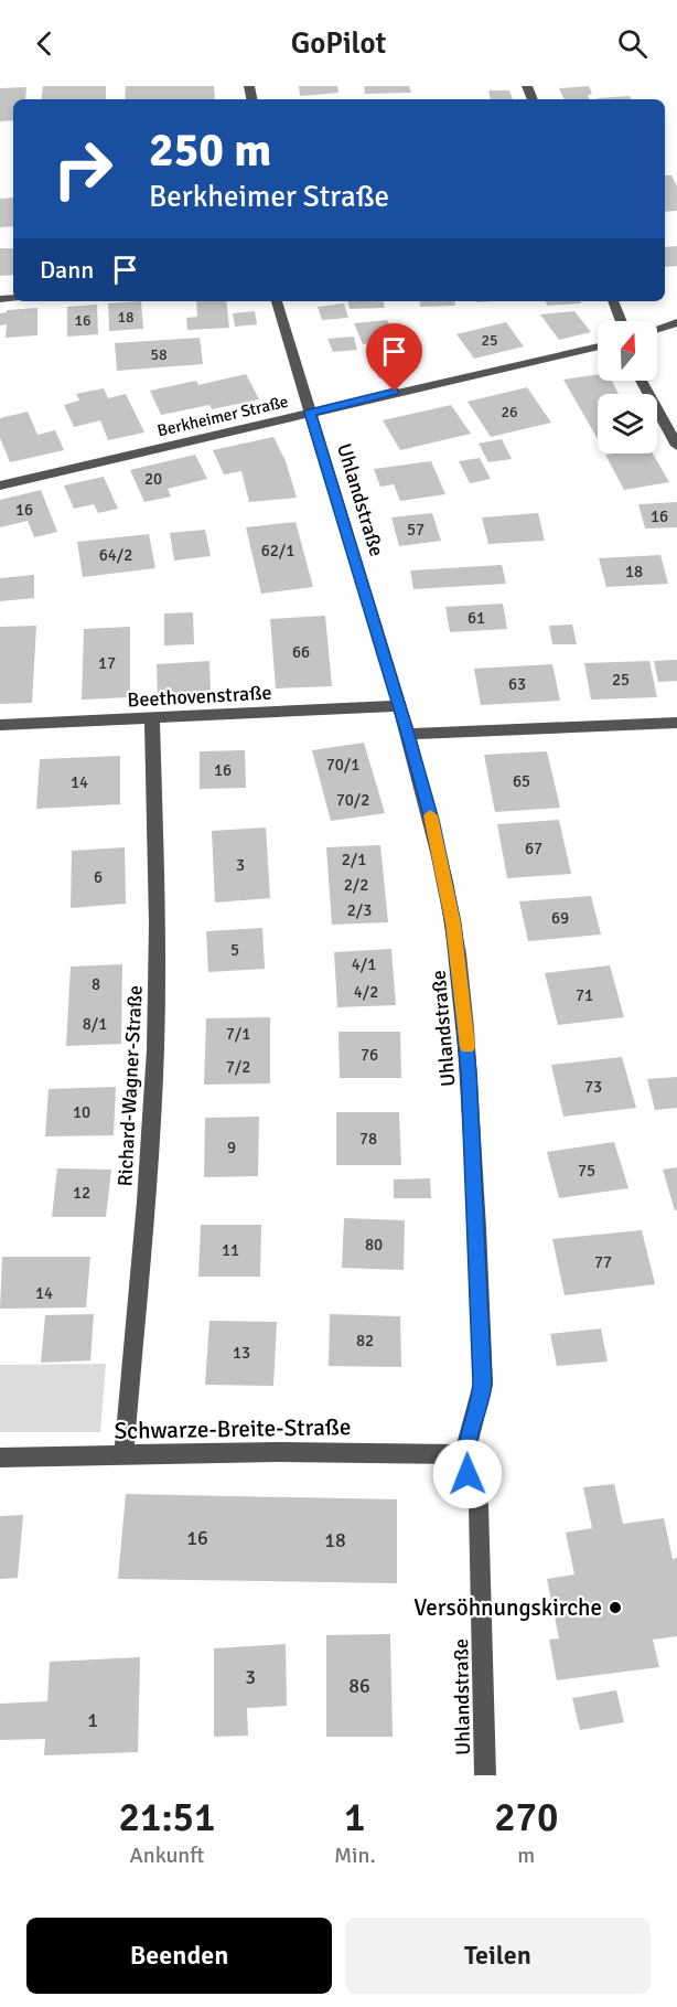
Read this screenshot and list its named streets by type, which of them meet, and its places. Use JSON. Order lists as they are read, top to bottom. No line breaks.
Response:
{"streets":{"street":["Berkheimer Straße","Uhlandstraße","Beethovenstraße","Richard-Wagner-Straße","Schwarze-Breite-Straße"]},"crossings":[["Berkheimer Straße","Uhlandstraße"],["Uhlandstraße","Beethovenstraße"],["Uhlandstraße","Schwarze-Breite-Straße"],["Beethovenstraße","Richard-Wagner-Straße"],["Richard-Wagner-Straße","Schwarze-Breite-Straße"]],"places":["Versöhnungskirche"],"house_numbers":["18","16","25","58","26","20","16","16","57","62/1","64/2","18","61","66","17","25","63","70/1","16","65","14","70/2","67","2/1","3","6","2/2","2/3","69","5","4/1","8","4/2","71","8/1","7/1","76","7/2","73","10","78","9","75","12","80","11","77","14","82","13","16","18","3","86","1"],"north":"top","page":{"header":"GoPilot","turn":["250 m","Berkheimer Straße"],"then":"Dann","eta":["21:51","Ankunft","1","Min.","270","m"],"buttons":["Beenden","Teilen"]}}
